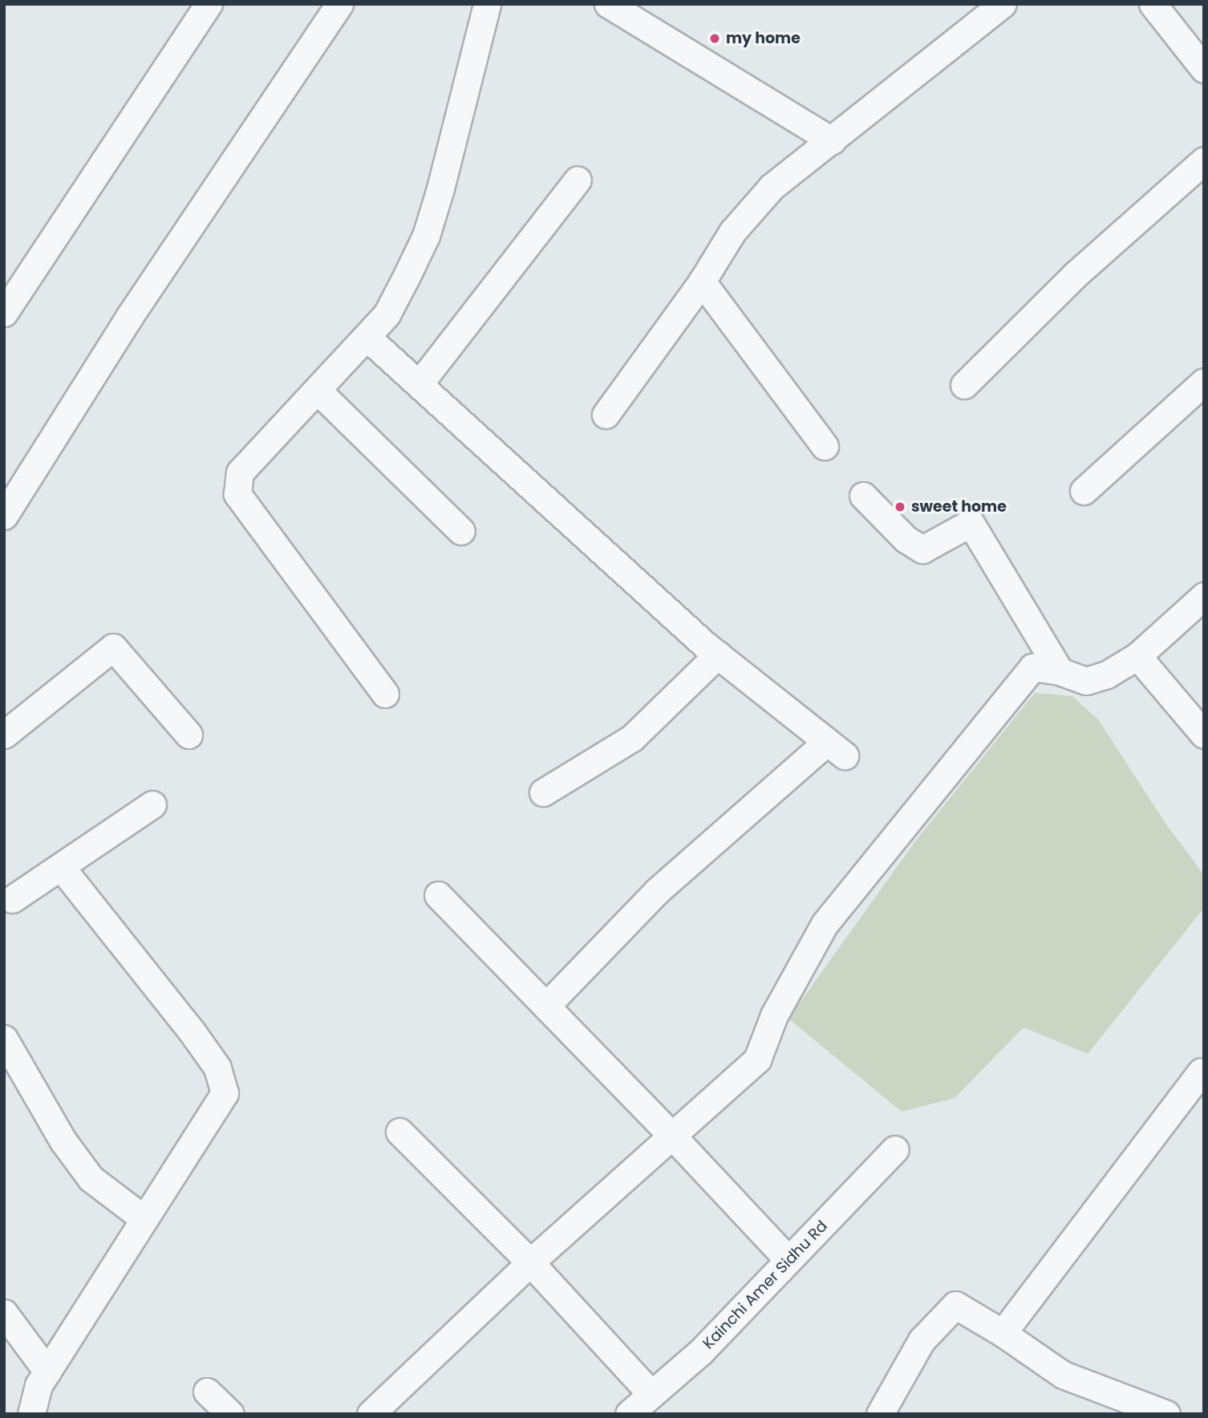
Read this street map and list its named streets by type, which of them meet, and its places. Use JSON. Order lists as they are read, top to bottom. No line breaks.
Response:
{"streets":{"street":["Kainchi Amer Sidhu Rd"]},"places":["my home","sweet home"]}
